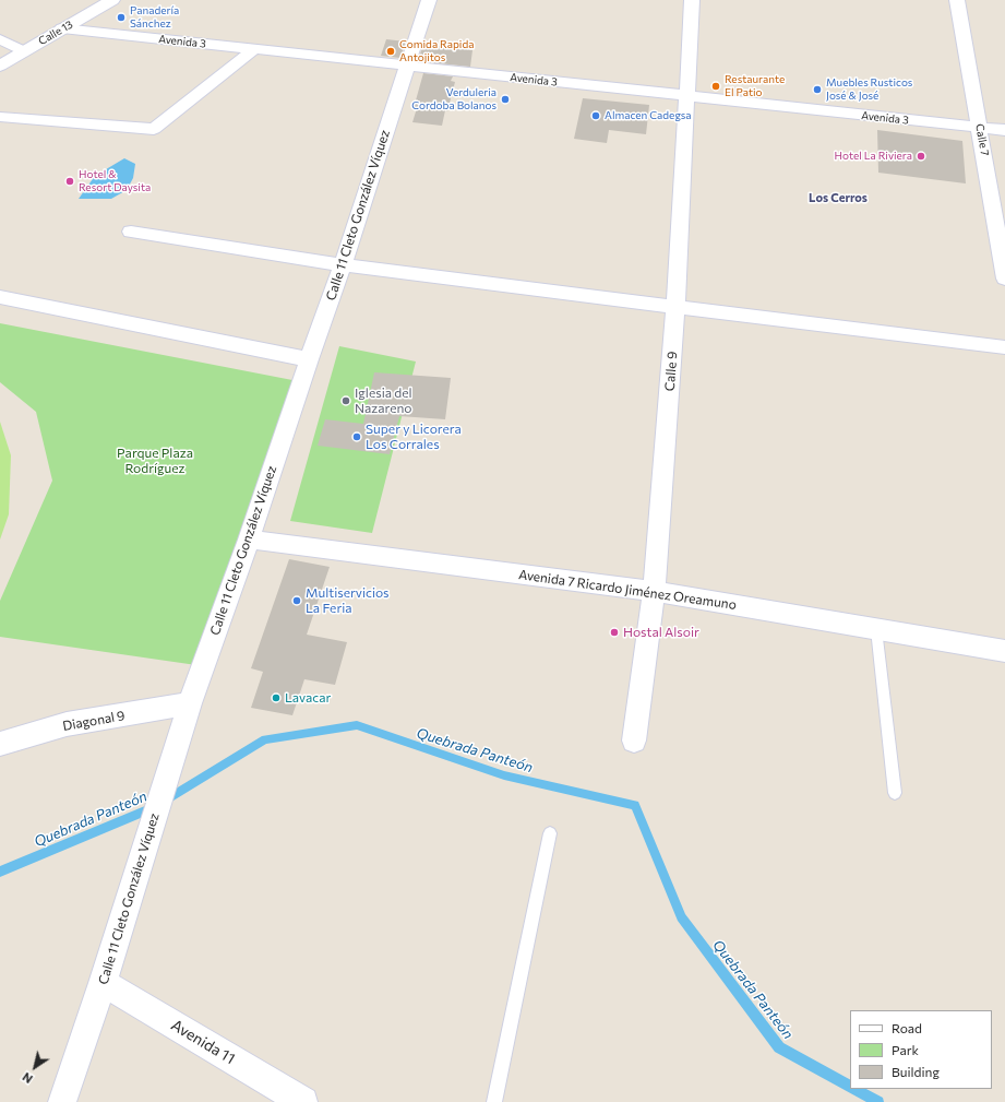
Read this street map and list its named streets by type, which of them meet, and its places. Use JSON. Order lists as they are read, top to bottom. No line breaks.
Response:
{"streets":{"street":["Calle 13","Avenida 3","Calle 7","Calle 11 Cleto González Víquez","Calle 9","Avenida 7 Ricardo Jiménez Oreamuno","Diagonal 9","Avenida 11"]},"crossings":[["Calle 13","Avenida 3"],["Avenida 3","Calle 7"],["Avenida 3","Calle 11 Cleto González Víquez"],["Avenida 3","Calle 9"],["Calle 11 Cleto González Víquez","Avenida 7 Ricardo Jiménez Oreamuno"],["Calle 11 Cleto González Víquez","Diagonal 9"],["Calle 11 Cleto González Víquez","Avenida 11"],["Calle 9","Avenida 7 Ricardo Jiménez Oreamuno"]],"districts":["Los Cerros"],"water":["Quebrada Panteón"],"parks":["Parque Plaza Rodríguez"],"places":["Panadería Sánchez","Comida Rapida Antojitos","Restaurante El Patio","Muebles Rusticos José & José","Verduleria Cordoba Bolanos","Almacen Cadegsa","Hotel La Riviera","Hotel & Resort Daysita","Iglesia del Nazareno","Super y Licorera Los Corrales","Multiservicios La Feria","Hostal Alsoir","Lavacar"],"legend":["Road","Park","Building"],"north":"bottom left"}
